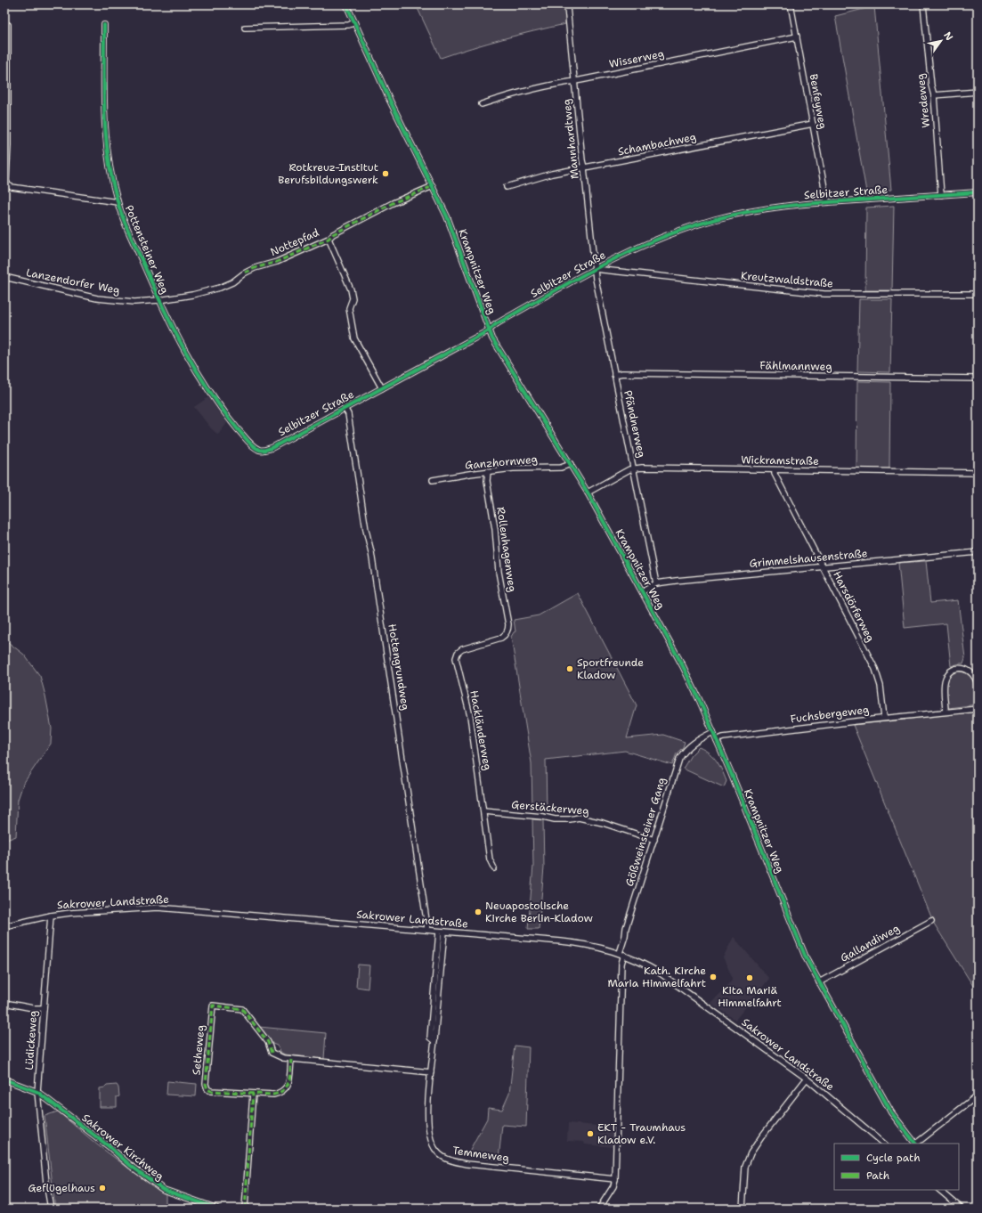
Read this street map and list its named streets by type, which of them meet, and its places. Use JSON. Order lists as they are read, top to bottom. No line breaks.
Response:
{"streets":{"street":["Wisserweg","Wredeweg","Benfeyweg","Mannhardtweg","Schambachweg","Selbitzer Straße","Nottepfad","Pottensteiner Weg","Krampnitzer Weg","Kreutzwaldstraße","Lanzendorfer Weg","Fählmannweg","Pfändnerweg","Wickramstraße","Ganzhornweg","Rollenhagenweg","Grimmelshausenstraße","Harsdörferweg","Hottengrundweg","Fuchsbergeweg","Hackländerweg","Gerstäckerweg","Gößweinsteiner Gang","Sakrower Landstraße","Gallandiweg","Lüdickeweg","Setheweg","Sakrower Kirchweg","Temmeweg"]},"crossings":[["Wisserweg","Benfeyweg"],["Wisserweg","Mannhardtweg"],["Wredeweg","Selbitzer Straße"],["Benfeyweg","Schambachweg"],["Benfeyweg","Selbitzer Straße"],["Mannhardtweg","Schambachweg"],["Mannhardtweg","Selbitzer Straße"],["Mannhardtweg","Kreutzwaldstraße"],["Mannhardtweg","Pfändnerweg"],["Selbitzer Straße","Pottensteiner Weg"],["Selbitzer Straße","Krampnitzer Weg"],["Selbitzer Straße","Kreutzwaldstraße"],["Selbitzer Straße","Pfändnerweg"],["Selbitzer Straße","Hottengrundweg"],["Nottepfad","Pottensteiner Weg"],["Nottepfad","Krampnitzer Weg"],["Nottepfad","Lanzendorfer Weg"],["Pottensteiner Weg","Lanzendorfer Weg"],["Krampnitzer Weg","Wickramstraße"],["Krampnitzer Weg","Ganzhornweg"],["Krampnitzer Weg","Grimmelshausenstraße"],["Krampnitzer Weg","Fuchsbergeweg"],["Krampnitzer Weg","Gößweinsteiner Gang"],["Krampnitzer Weg","Gallandiweg"],["Kreutzwaldstraße","Pfändnerweg"],["Fählmannweg","Pfändnerweg"],["Pfändnerweg","Wickramstraße"],["Pfändnerweg","Grimmelshausenstraße"],["Wickramstraße","Harsdörferweg"],["Ganzhornweg","Rollenhagenweg"],["Rollenhagenweg","Hackländerweg"],["Grimmelshausenstraße","Harsdörferweg"],["Harsdörferweg","Fuchsbergeweg"],["Hottengrundweg","Sakrower Landstraße"],["Hackländerweg","Gerstäckerweg"],["Gerstäckerweg","Gößweinsteiner Gang"],["Gößweinsteiner Gang","Sakrower Landstraße"],["Gößweinsteiner Gang","Temmeweg"],["Sakrower Landstraße","Lüdickeweg"],["Sakrower Landstraße","Temmeweg"],["Lüdickeweg","Sakrower Kirchweg"],["Setheweg","Temmeweg"]],"places":["Rotkreuz-Institut Berufsbildungswerk","Sportfreunde Kladow","Neuapostolische Kirche Berlin-Kladow","Kath. Kirche Maria Himmelfahrt","Kita Mariä Himmelfahrt","EKT - Traumhaus Kladow e.V.","Geflügelhaus"],"legend":["Cycle path","Path"],"north":"top right"}
